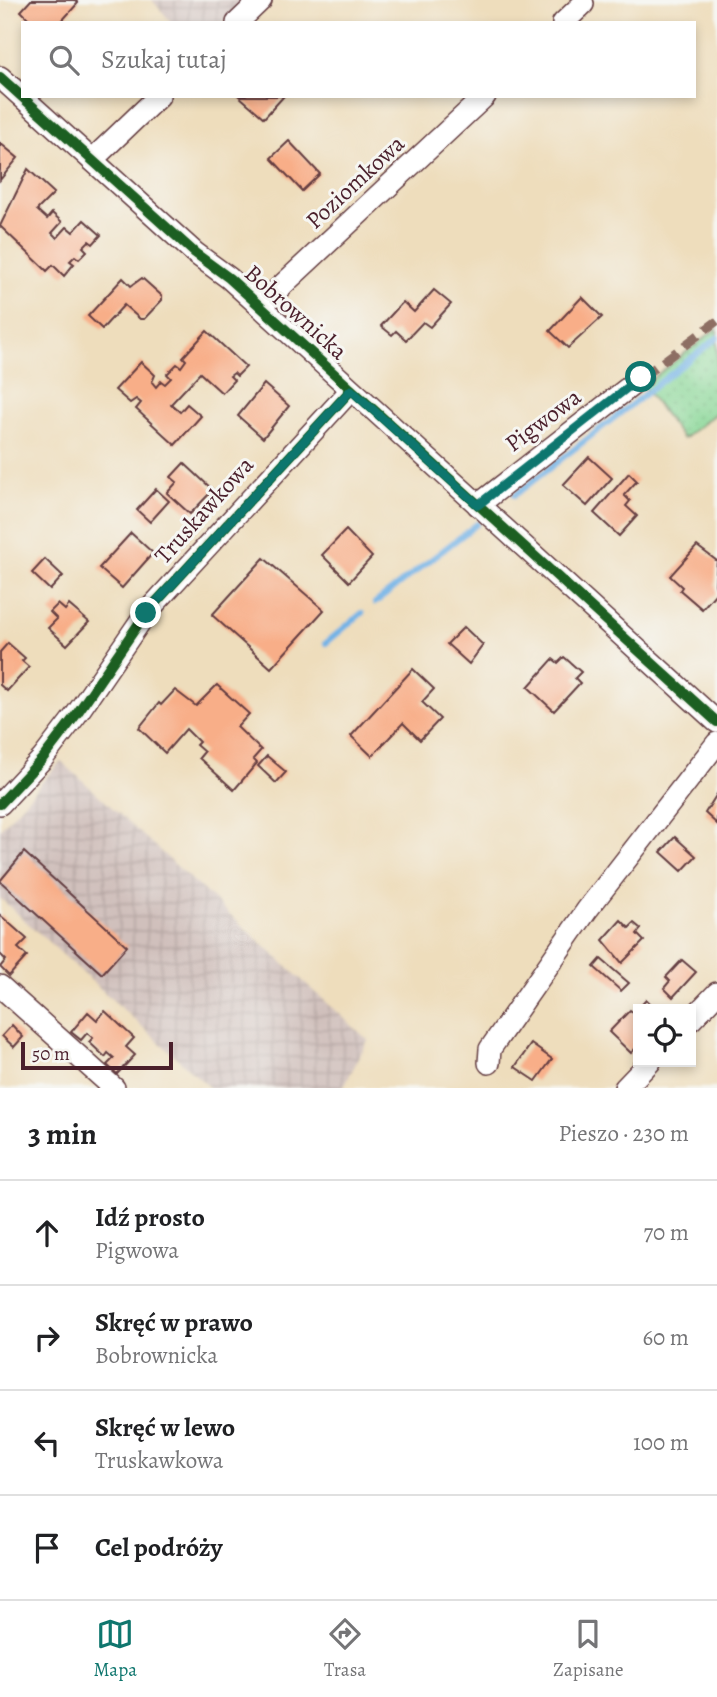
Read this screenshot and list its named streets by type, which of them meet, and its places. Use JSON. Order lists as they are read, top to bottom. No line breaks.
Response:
{"streets":{"street":["Poziomkowa","Bobrownicka","Pigwowa","Truskawkowa"]},"crossings":[["Poziomkowa","Bobrownicka"],["Bobrownicka","Pigwowa"],["Bobrownicka","Truskawkowa"]],"scale_bar":"50 m","page":{"search":"Szukaj tutaj","scale":"50 m","heading":["3 min","Pieszo · 230 m"],"list":[["Idź prosto","Pigwowa","70 m"],["Skręć w prawo","Bobrownicka","60 m"],["Skręć w lewo","Truskawkowa","100 m"],"Cel podróży"],"nav":["Mapa","Trasa","Zapisane"]}}
